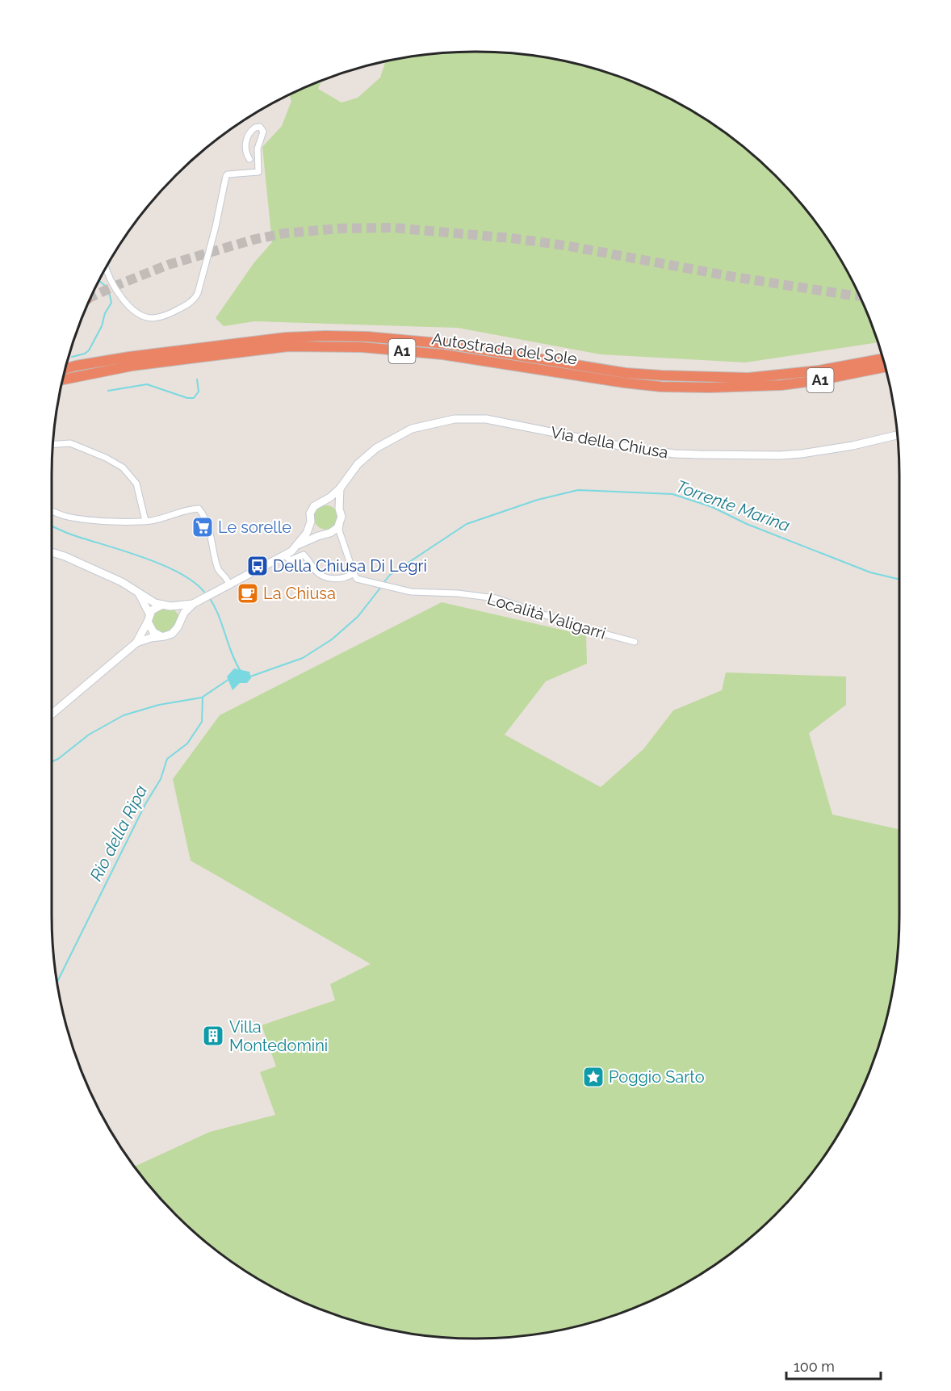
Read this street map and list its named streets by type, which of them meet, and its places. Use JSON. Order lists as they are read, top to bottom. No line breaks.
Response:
{"streets":{"highway":["Autostrada del Sole","A1"],"main road":["Via della Chiusa"],"street":["Località Valigarri"]},"water":["Torrente Marina","Rio della Ripa"],"places":{"supermarket":["Le sorelle"],"bus stop":["Della Chiusa Di Legri"],"cafe":["La Chiusa"],"building":["Villa Montedomini"],"place":["Poggio Sarto"]},"scale_bar":"100 m"}
